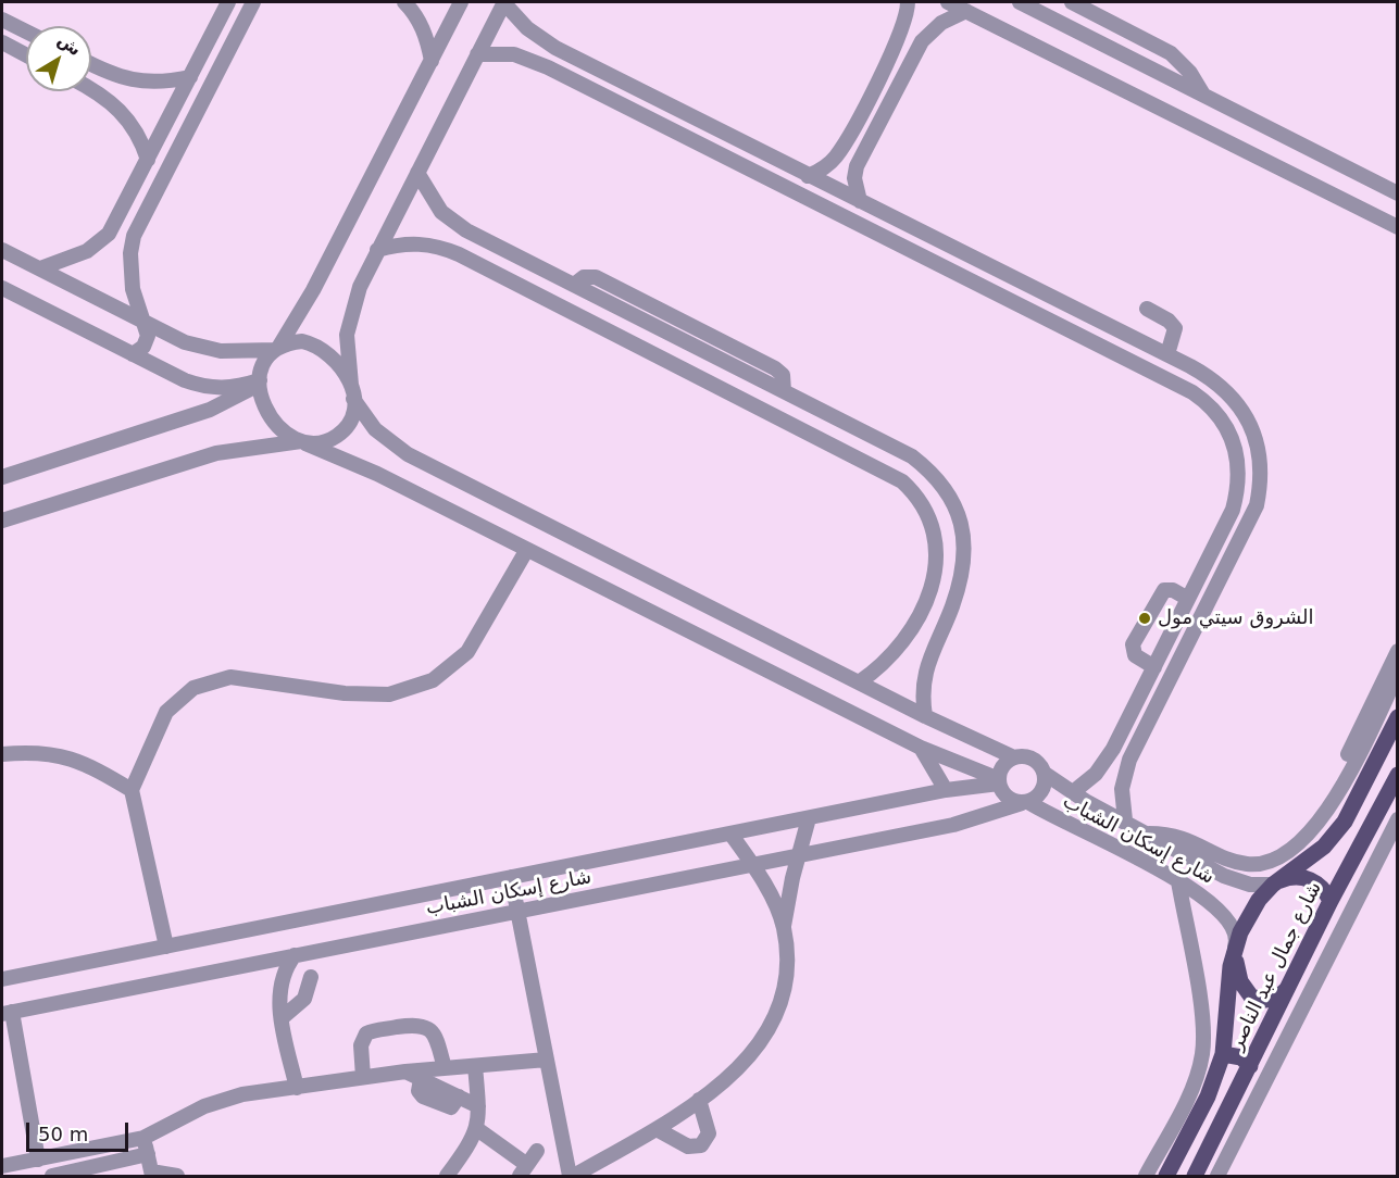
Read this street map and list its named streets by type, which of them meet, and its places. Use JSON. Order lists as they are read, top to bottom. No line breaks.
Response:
{"streets":{"main road":["شارع جمال عبد الناصر"],"street":["شارع إسكان الشباب"]},"crossings":[["شارع إسكان الشباب","شارع جمال عبد الناصر"]],"places":["الشروق سيتي مول"],"scale_bar":"50 m","north":"top right"}
